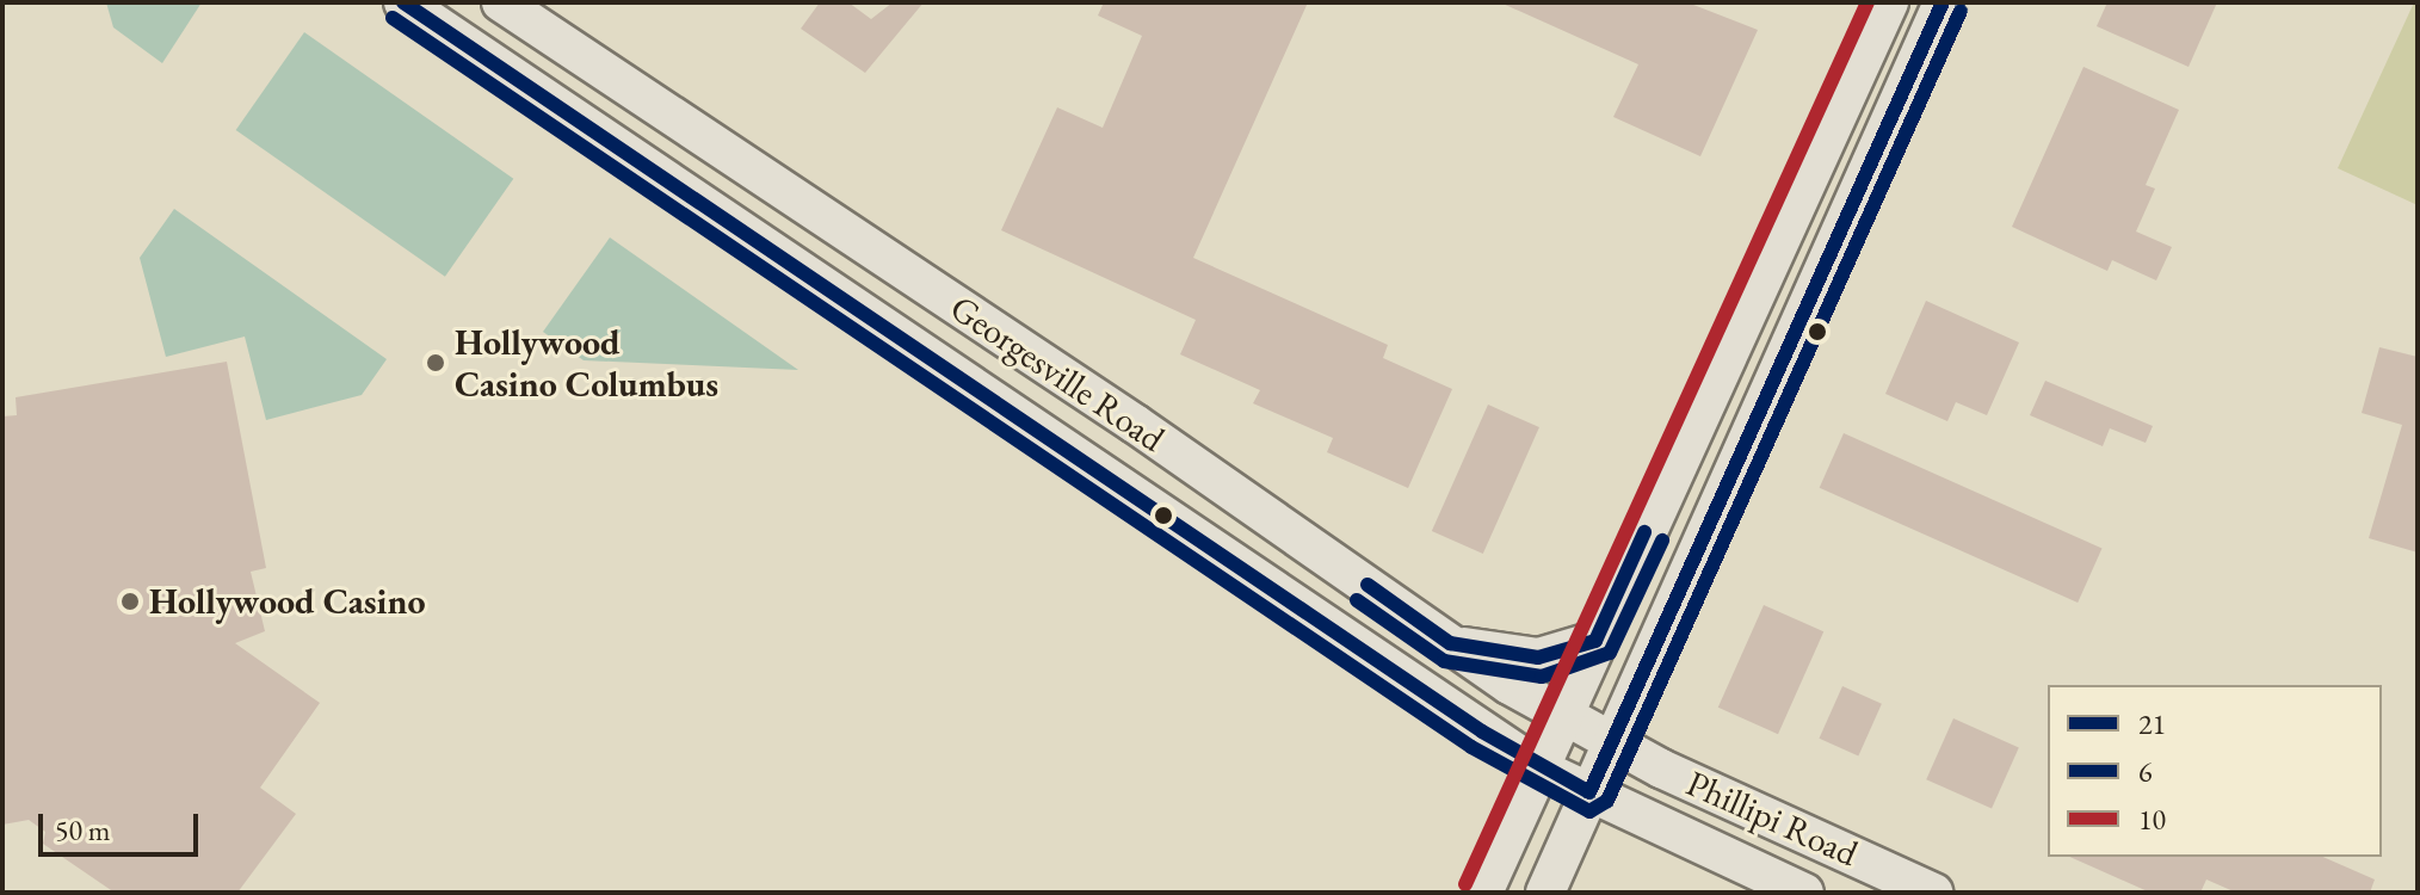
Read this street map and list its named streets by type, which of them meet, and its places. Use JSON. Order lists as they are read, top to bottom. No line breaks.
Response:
{"streets":{"main road":["Georgesville Road","Phillipi Road"]},"crossings":[["Georgesville Road","Phillipi Road"]],"places":["Hollywood Casino Columbus","Hollywood Casino"],"lines":["transit line 21","transit line 10","transit line 6"],"legend":["21","6","10"],"scale_bar":"50 m"}
